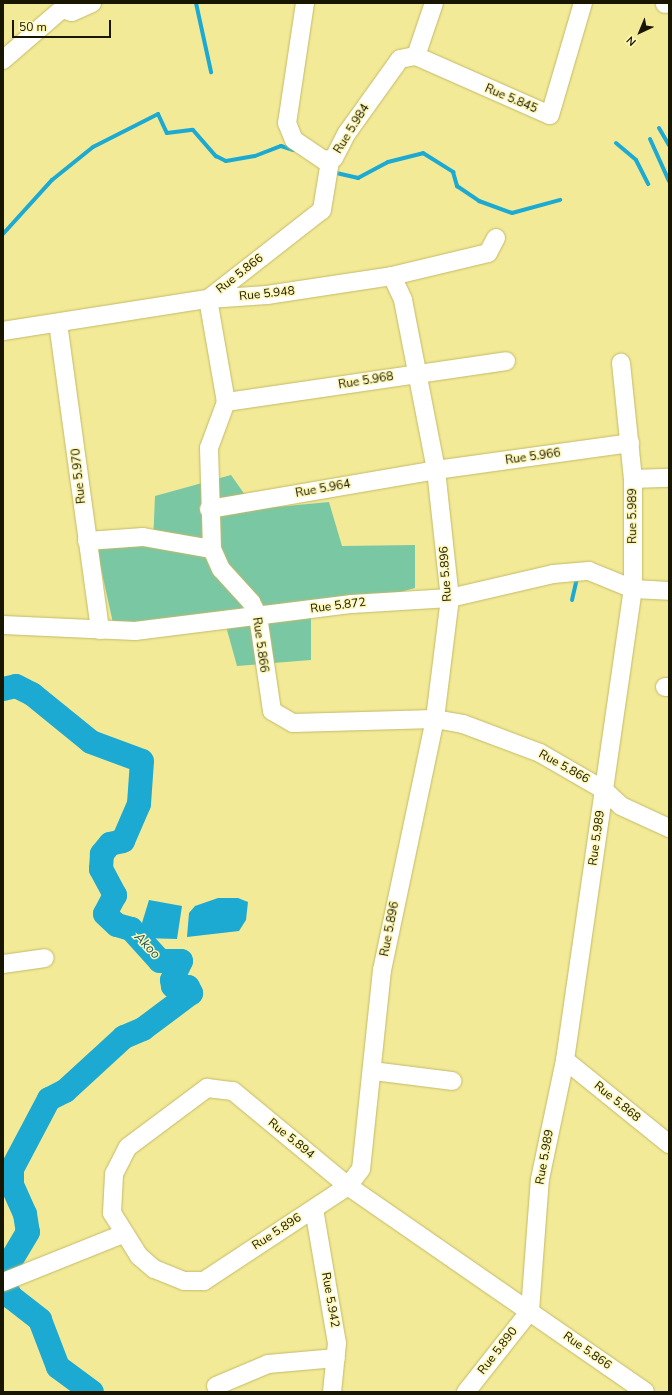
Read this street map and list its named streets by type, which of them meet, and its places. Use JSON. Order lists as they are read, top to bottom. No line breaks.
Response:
{"streets":{"street":["Rue 5.845","Rue 5.984","Rue 5.866","Rue 5.948","Rue 5.968","Rue 5.966","Rue 5.970","Rue 5.964","Rue 5.989","Rue 5.896","Rue 5.872","Rue 5.868","Rue 5.894","Rue 5.942","Rue 5.890"]},"crossings":[["Rue 5.845","Rue 5.984"],["Rue 5.984","Rue 5.866"],["Rue 5.866","Rue 5.948"],["Rue 5.866","Rue 5.968"],["Rue 5.866","Rue 5.964"],["Rue 5.866","Rue 5.989"],["Rue 5.866","Rue 5.896"],["Rue 5.866","Rue 5.872"],["Rue 5.866","Rue 5.894"],["Rue 5.866","Rue 5.890"],["Rue 5.948","Rue 5.970"],["Rue 5.948","Rue 5.896"],["Rue 5.968","Rue 5.896"],["Rue 5.966","Rue 5.964"],["Rue 5.966","Rue 5.989"],["Rue 5.966","Rue 5.896"],["Rue 5.970","Rue 5.872"],["Rue 5.964","Rue 5.896"],["Rue 5.989","Rue 5.872"],["Rue 5.989","Rue 5.868"],["Rue 5.989","Rue 5.894"],["Rue 5.989","Rue 5.890"],["Rue 5.896","Rue 5.872"],["Rue 5.896","Rue 5.894"],["Rue 5.896","Rue 5.942"],["Rue 5.894","Rue 5.890"]],"water":["Akoo"],"scale_bar":"50 m","north":"bottom left"}
